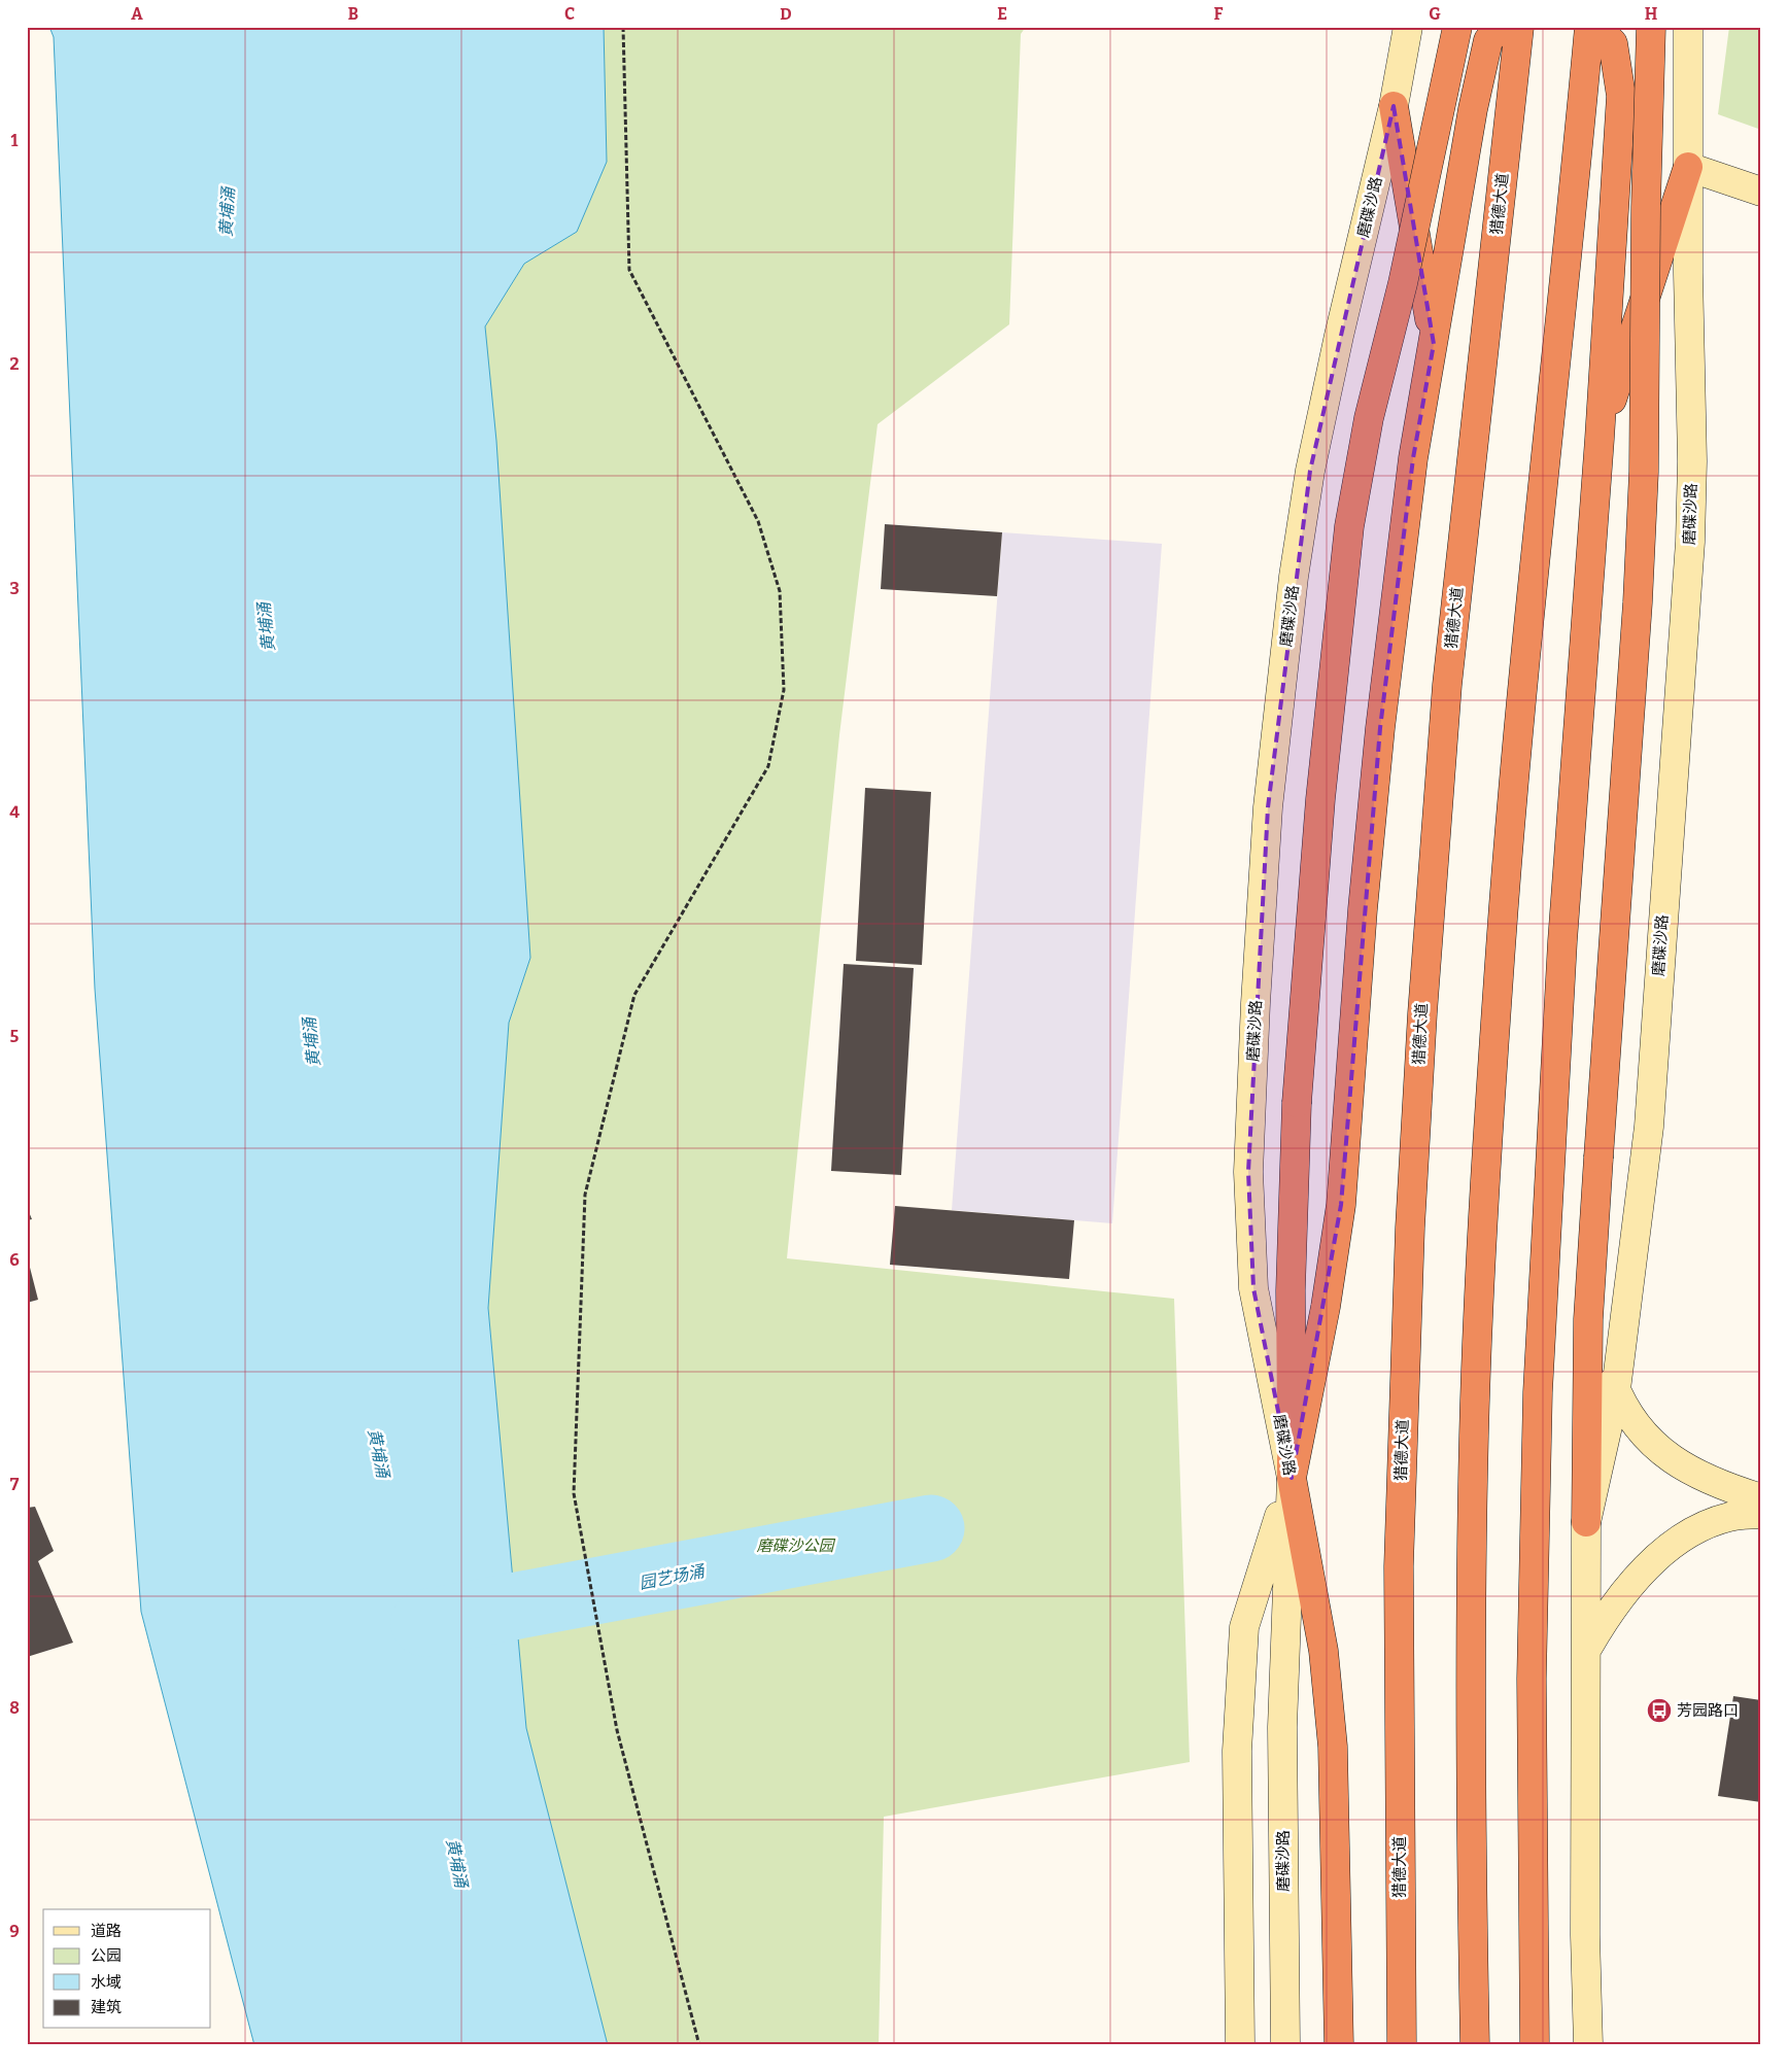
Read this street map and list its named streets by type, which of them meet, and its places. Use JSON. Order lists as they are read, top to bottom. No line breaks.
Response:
{"streets":{"highway":["猎德大道"],"street":["磨碟沙路"]},"water":["黄埔涌","园艺场涌"],"parks":["磨碟沙公园"],"places":{"bus stop":["芳园路口"]},"legend":["道路","公园","水域","建筑"],"grid":{"columns":["A","B","C","D","E","F","G","H"],"rows":["1","2","3","4","5","6","7","8","9"]}}
